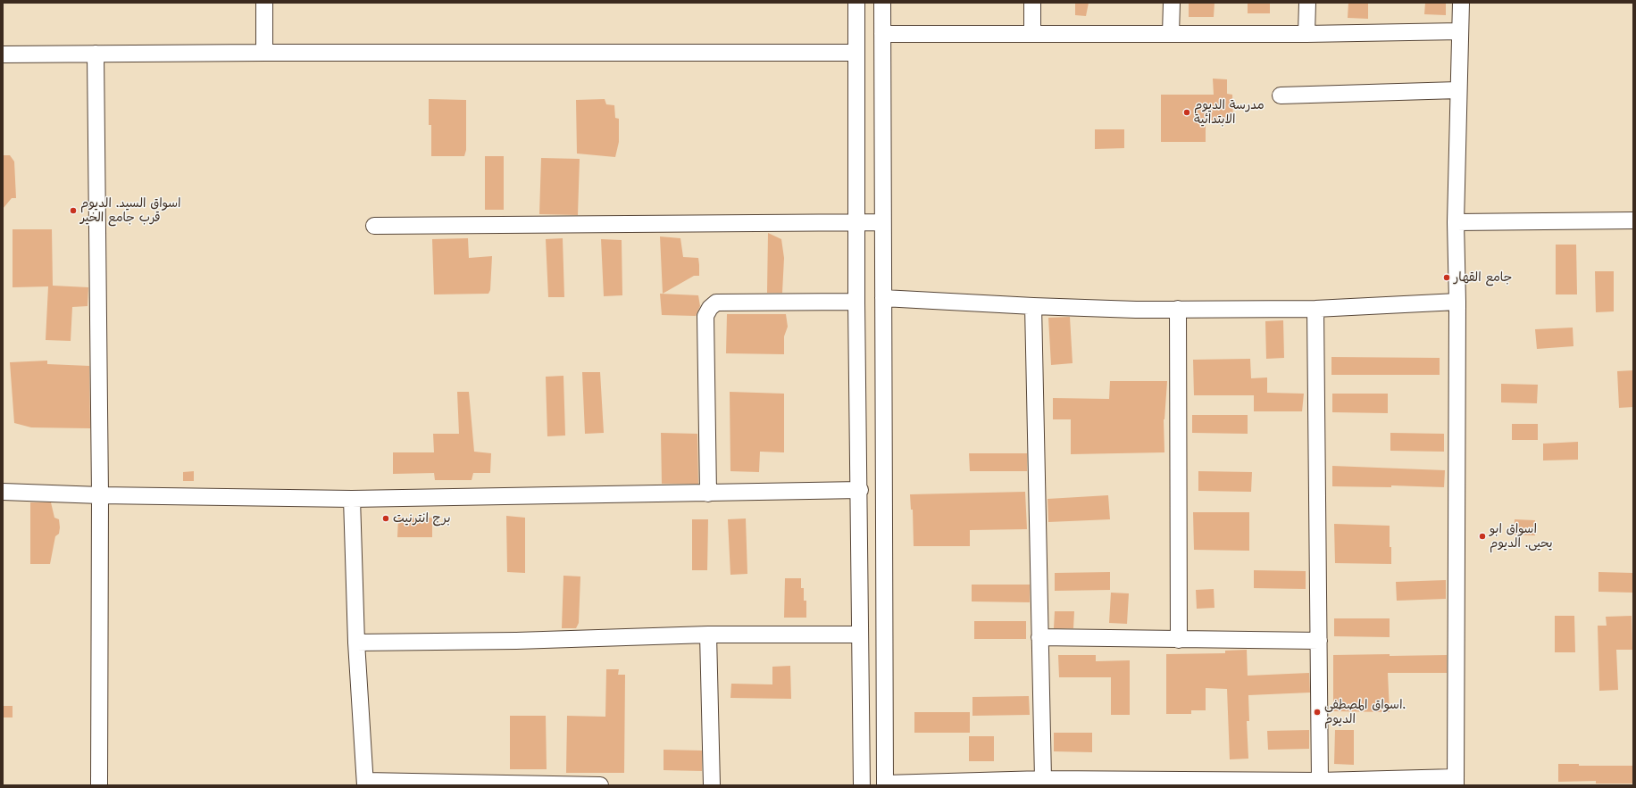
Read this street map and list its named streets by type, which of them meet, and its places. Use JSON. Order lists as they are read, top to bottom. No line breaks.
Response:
{"places":["مدرسة الديوم الابتدائية","اسواق السيد. الديوم قرب جامع الخير","جامع القهار","برج انترنيت","اسواق ابو يحيى. الديوم","اسواق المصطفى. الديوم"]}
